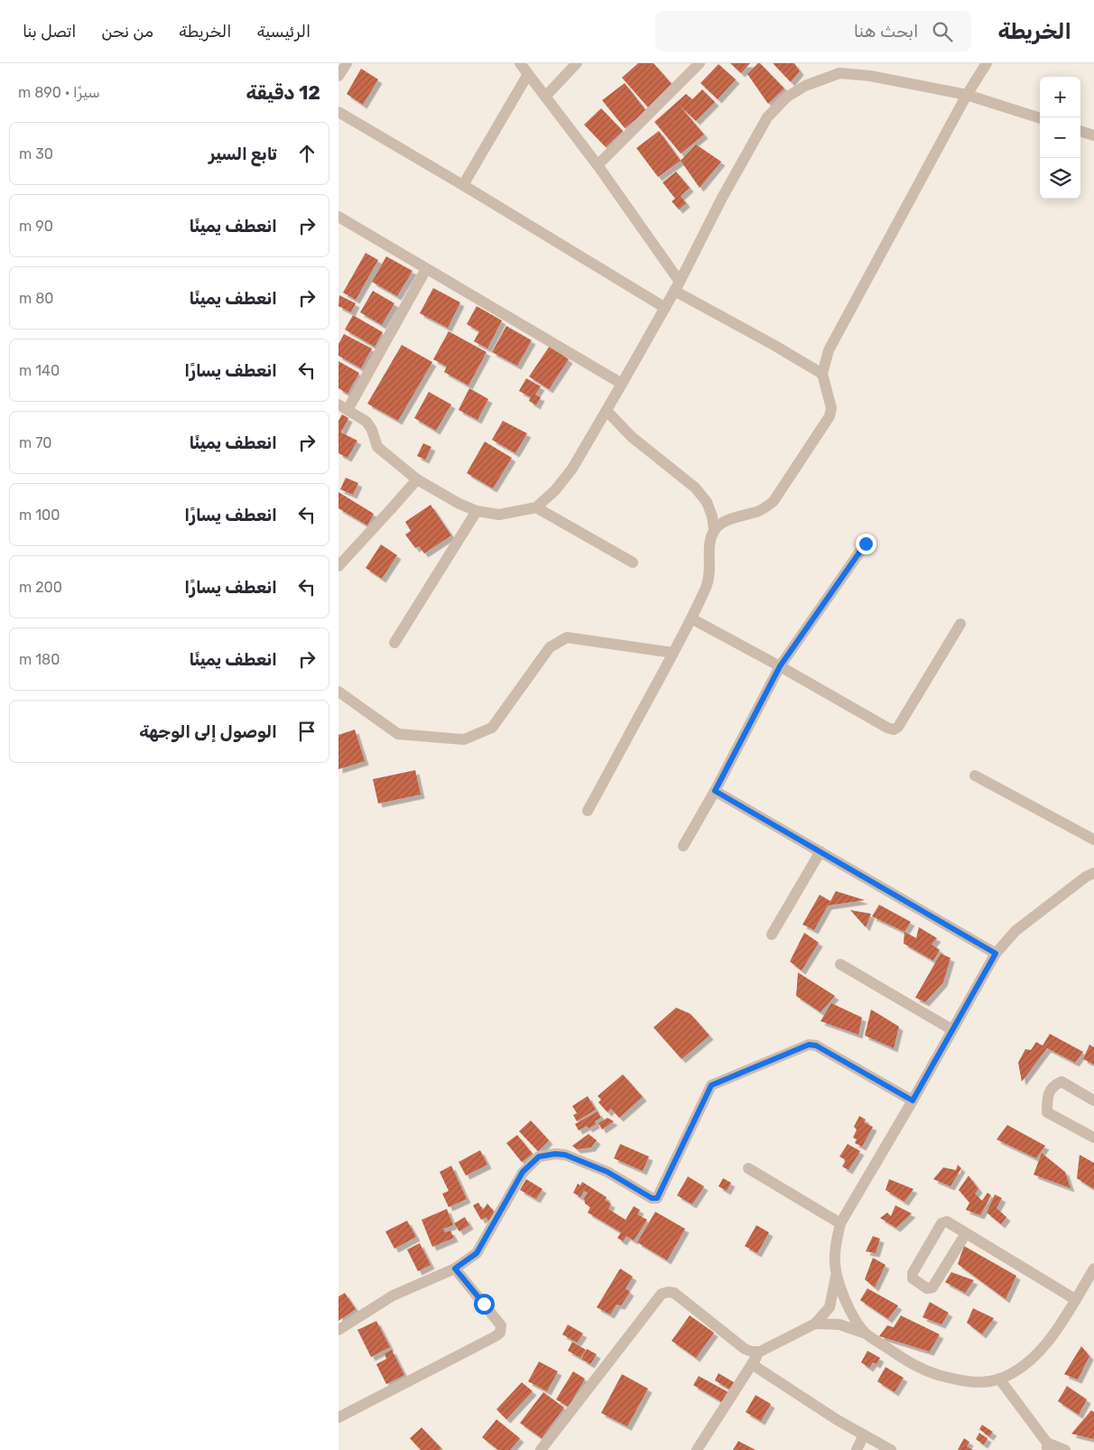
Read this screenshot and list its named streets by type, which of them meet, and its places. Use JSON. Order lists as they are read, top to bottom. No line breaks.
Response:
{"page":{"header":"الخريطة","search":"ابحث هنا","nav":["الرئيسية","الخريطة","من نحن","اتصل بنا"],"heading":["12 دقيقة","سيرًا · 890 m"],"map_buttons":["+","−"],"list":[["تابع السير","30 m"],["انعطف يمينًا","90 m"],["انعطف يمينًا","80 m"],["انعطف يسارًا","140 m"],["انعطف يمينًا","70 m"],["انعطف يسارًا","100 m"],["انعطف يسارًا","200 m"],["انعطف يمينًا","180 m"],"الوصول إلى الوجهة"]}}
